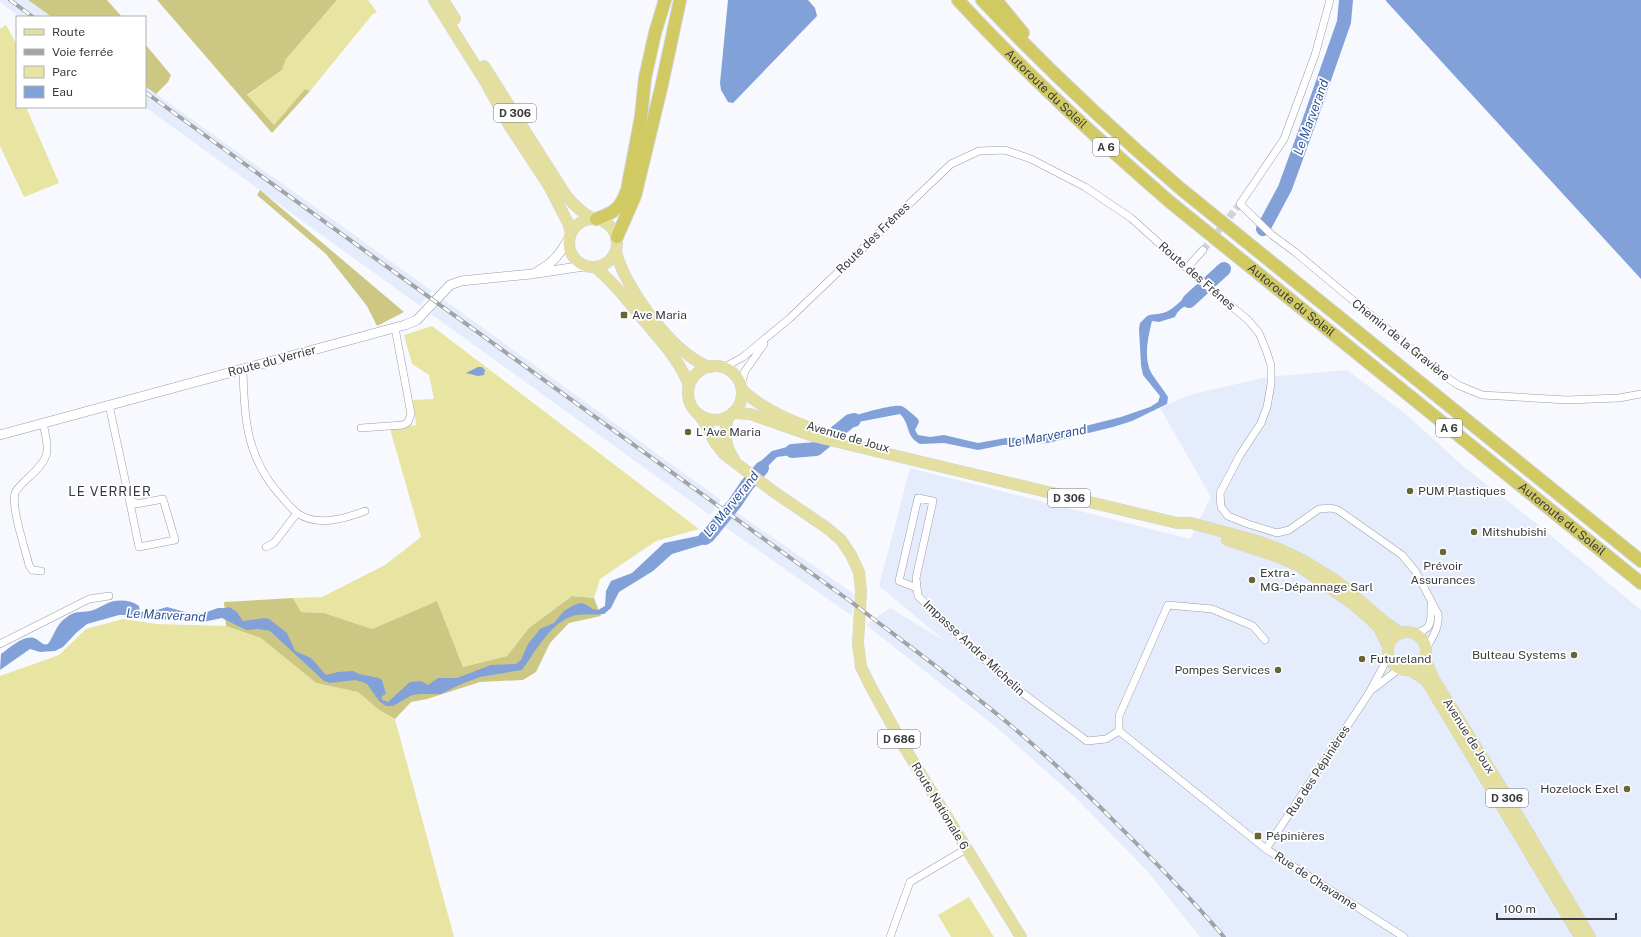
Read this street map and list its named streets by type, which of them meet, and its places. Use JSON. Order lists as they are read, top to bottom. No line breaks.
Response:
{"streets":{"highway":["Autoroute du Soleil","A 6"],"main road":["D 306","Route du Verrier","Avenue de Joux","D 686","Route Nationale 6"],"street":["Route des Frênes","Chemin de la Gravière","Impasse Andre Michelin","Rue des Pépinières","Rue de Chavanne"]},"crossings":[["D 306","Route du Verrier"],["Route des Frênes","Avenue de Joux"],["Route des Frênes","Rue des Pépinières"],["Route des Frênes","Route Nationale 6"],["Avenue de Joux","Rue des Pépinières"],["Avenue de Joux","Route Nationale 6"],["Impasse Andre Michelin","Rue de Chavanne"],["Rue des Pépinières","Rue de Chavanne"]],"districts":["LE VERRIER"],"water":["Le Marverand"],"places":{"transit":["Ave Maria","Pépinières"],"other":["L'Ave Maria","PUM Plastiques","Mitshubishi","Prévoir Assurances","Extra - MG-Dépannage Sarl","Bulteau Systems","Futureland","Pompes Services","Hozelock Exel"]},"legend":["Route","Voie ferrée","Parc","Eau"],"scale_bar":"100 m"}
